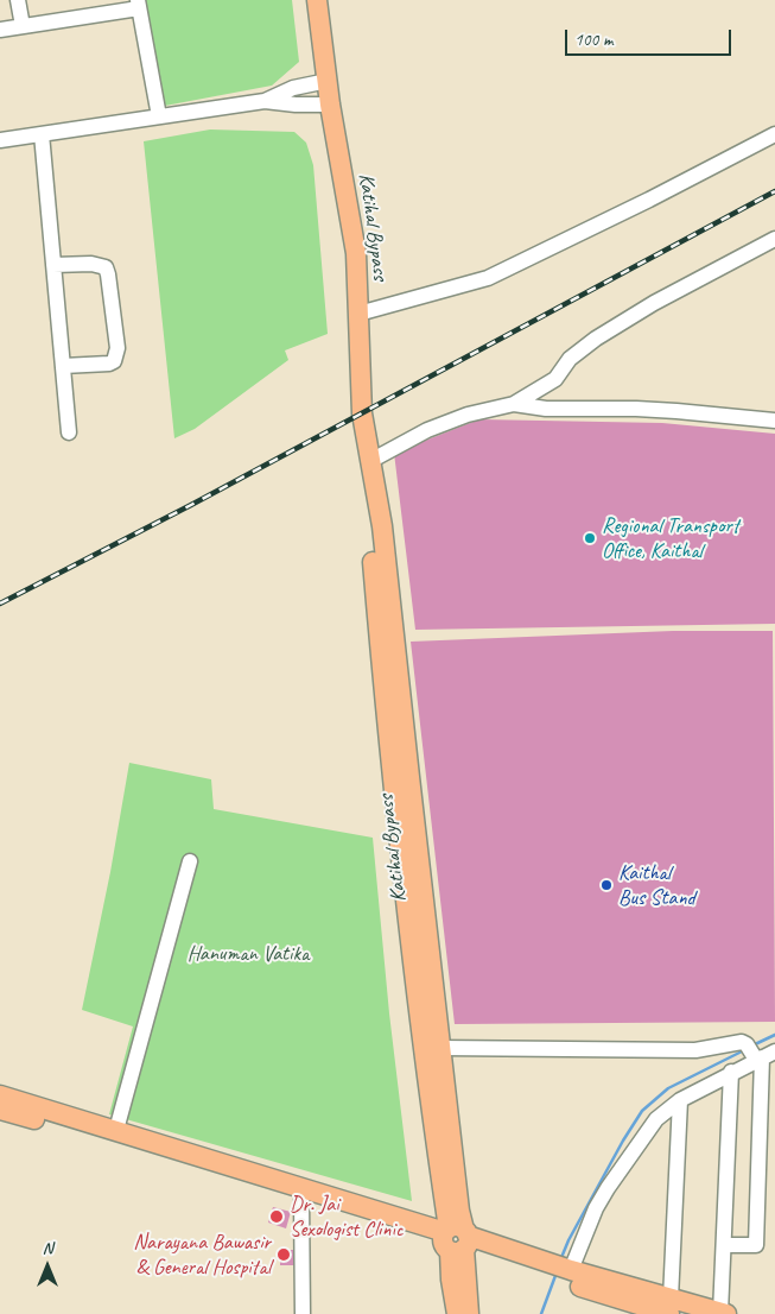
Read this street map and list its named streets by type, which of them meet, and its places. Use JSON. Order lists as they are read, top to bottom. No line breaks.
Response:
{"streets":{"main road":["Katihal Bypass"]},"parks":["Hanuman Vatika"],"places":["Regional Transport Office, Kaithal","Kaithal Bus Stand","Dr. Jai Sexologist Clinic","Narayana Bawasir & General Hospital"],"scale_bar":"100 m","north":"top"}
